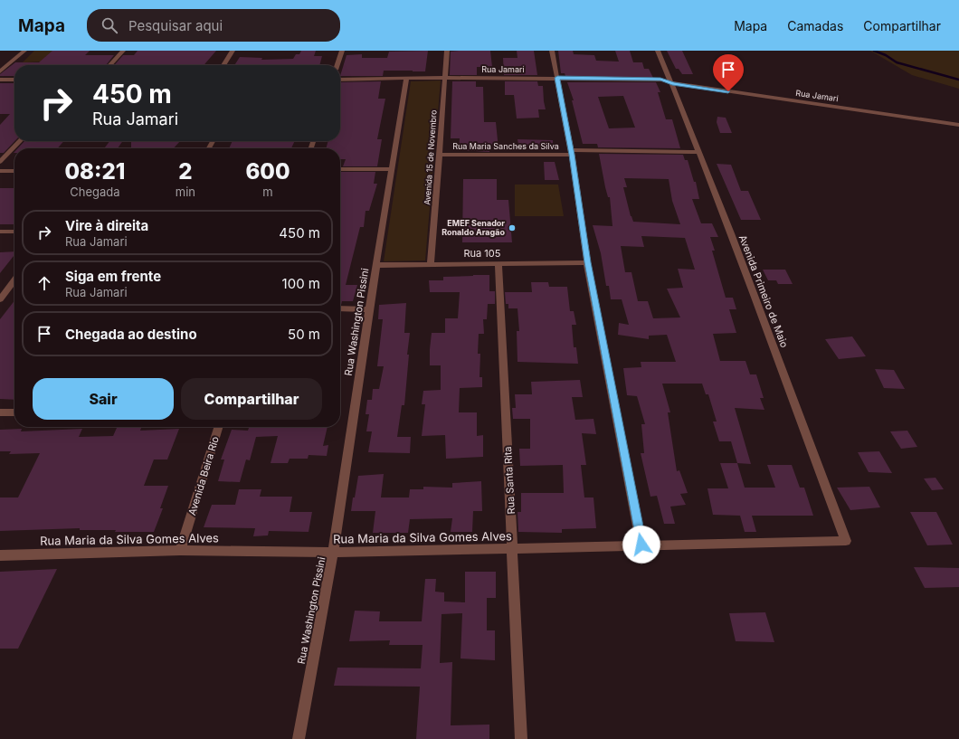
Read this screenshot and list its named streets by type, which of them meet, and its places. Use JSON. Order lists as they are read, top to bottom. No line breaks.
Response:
{"streets":{"street":["Rua Jamari","Rua Maria Sanches da Silva","Avenida 15 de Novembro","Rua 105","Avenida Primeiro de Maio","Rua Washington Pissini","Avenida Beira Rio","Rua Santa Rita","Rua Maria da Silva Gomes Alves"]},"crossings":[["Rua Jamari","Avenida 15 de Novembro"],["Rua Jamari","Avenida Primeiro de Maio"],["Rua Jamari","Rua Washington Pissini"],["Rua Maria Sanches da Silva","Avenida 15 de Novembro"],["Rua Maria Sanches da Silva","Avenida Primeiro de Maio"],["Avenida 15 de Novembro","Rua 105"],["Rua 105","Rua Washington Pissini"],["Rua 105","Rua Santa Rita"],["Avenida Primeiro de Maio","Rua Maria da Silva Gomes Alves"],["Rua Washington Pissini","Rua Maria da Silva Gomes Alves"],["Avenida Beira Rio","Rua Maria da Silva Gomes Alves"],["Rua Santa Rita","Rua Maria da Silva Gomes Alves"]],"places":["EMEF Senador Ronaldo Aragão"],"page":{"header":"Mapa","search":"Pesquisar aqui","nav":["Mapa","Camadas","Compartilhar"],"turn":["450 m","Rua Jamari"],"eta":["08:21","Chegada","2","min","600","m"],"list":[{"name":"Vire à direita","note":"Rua Jamari","value":"450 m"},{"name":"Siga em frente","note":"Rua Jamari","value":"100 m"},{"name":"Chegada ao destino","value":"50 m"}],"buttons":["Sair","Compartilhar"]}}
